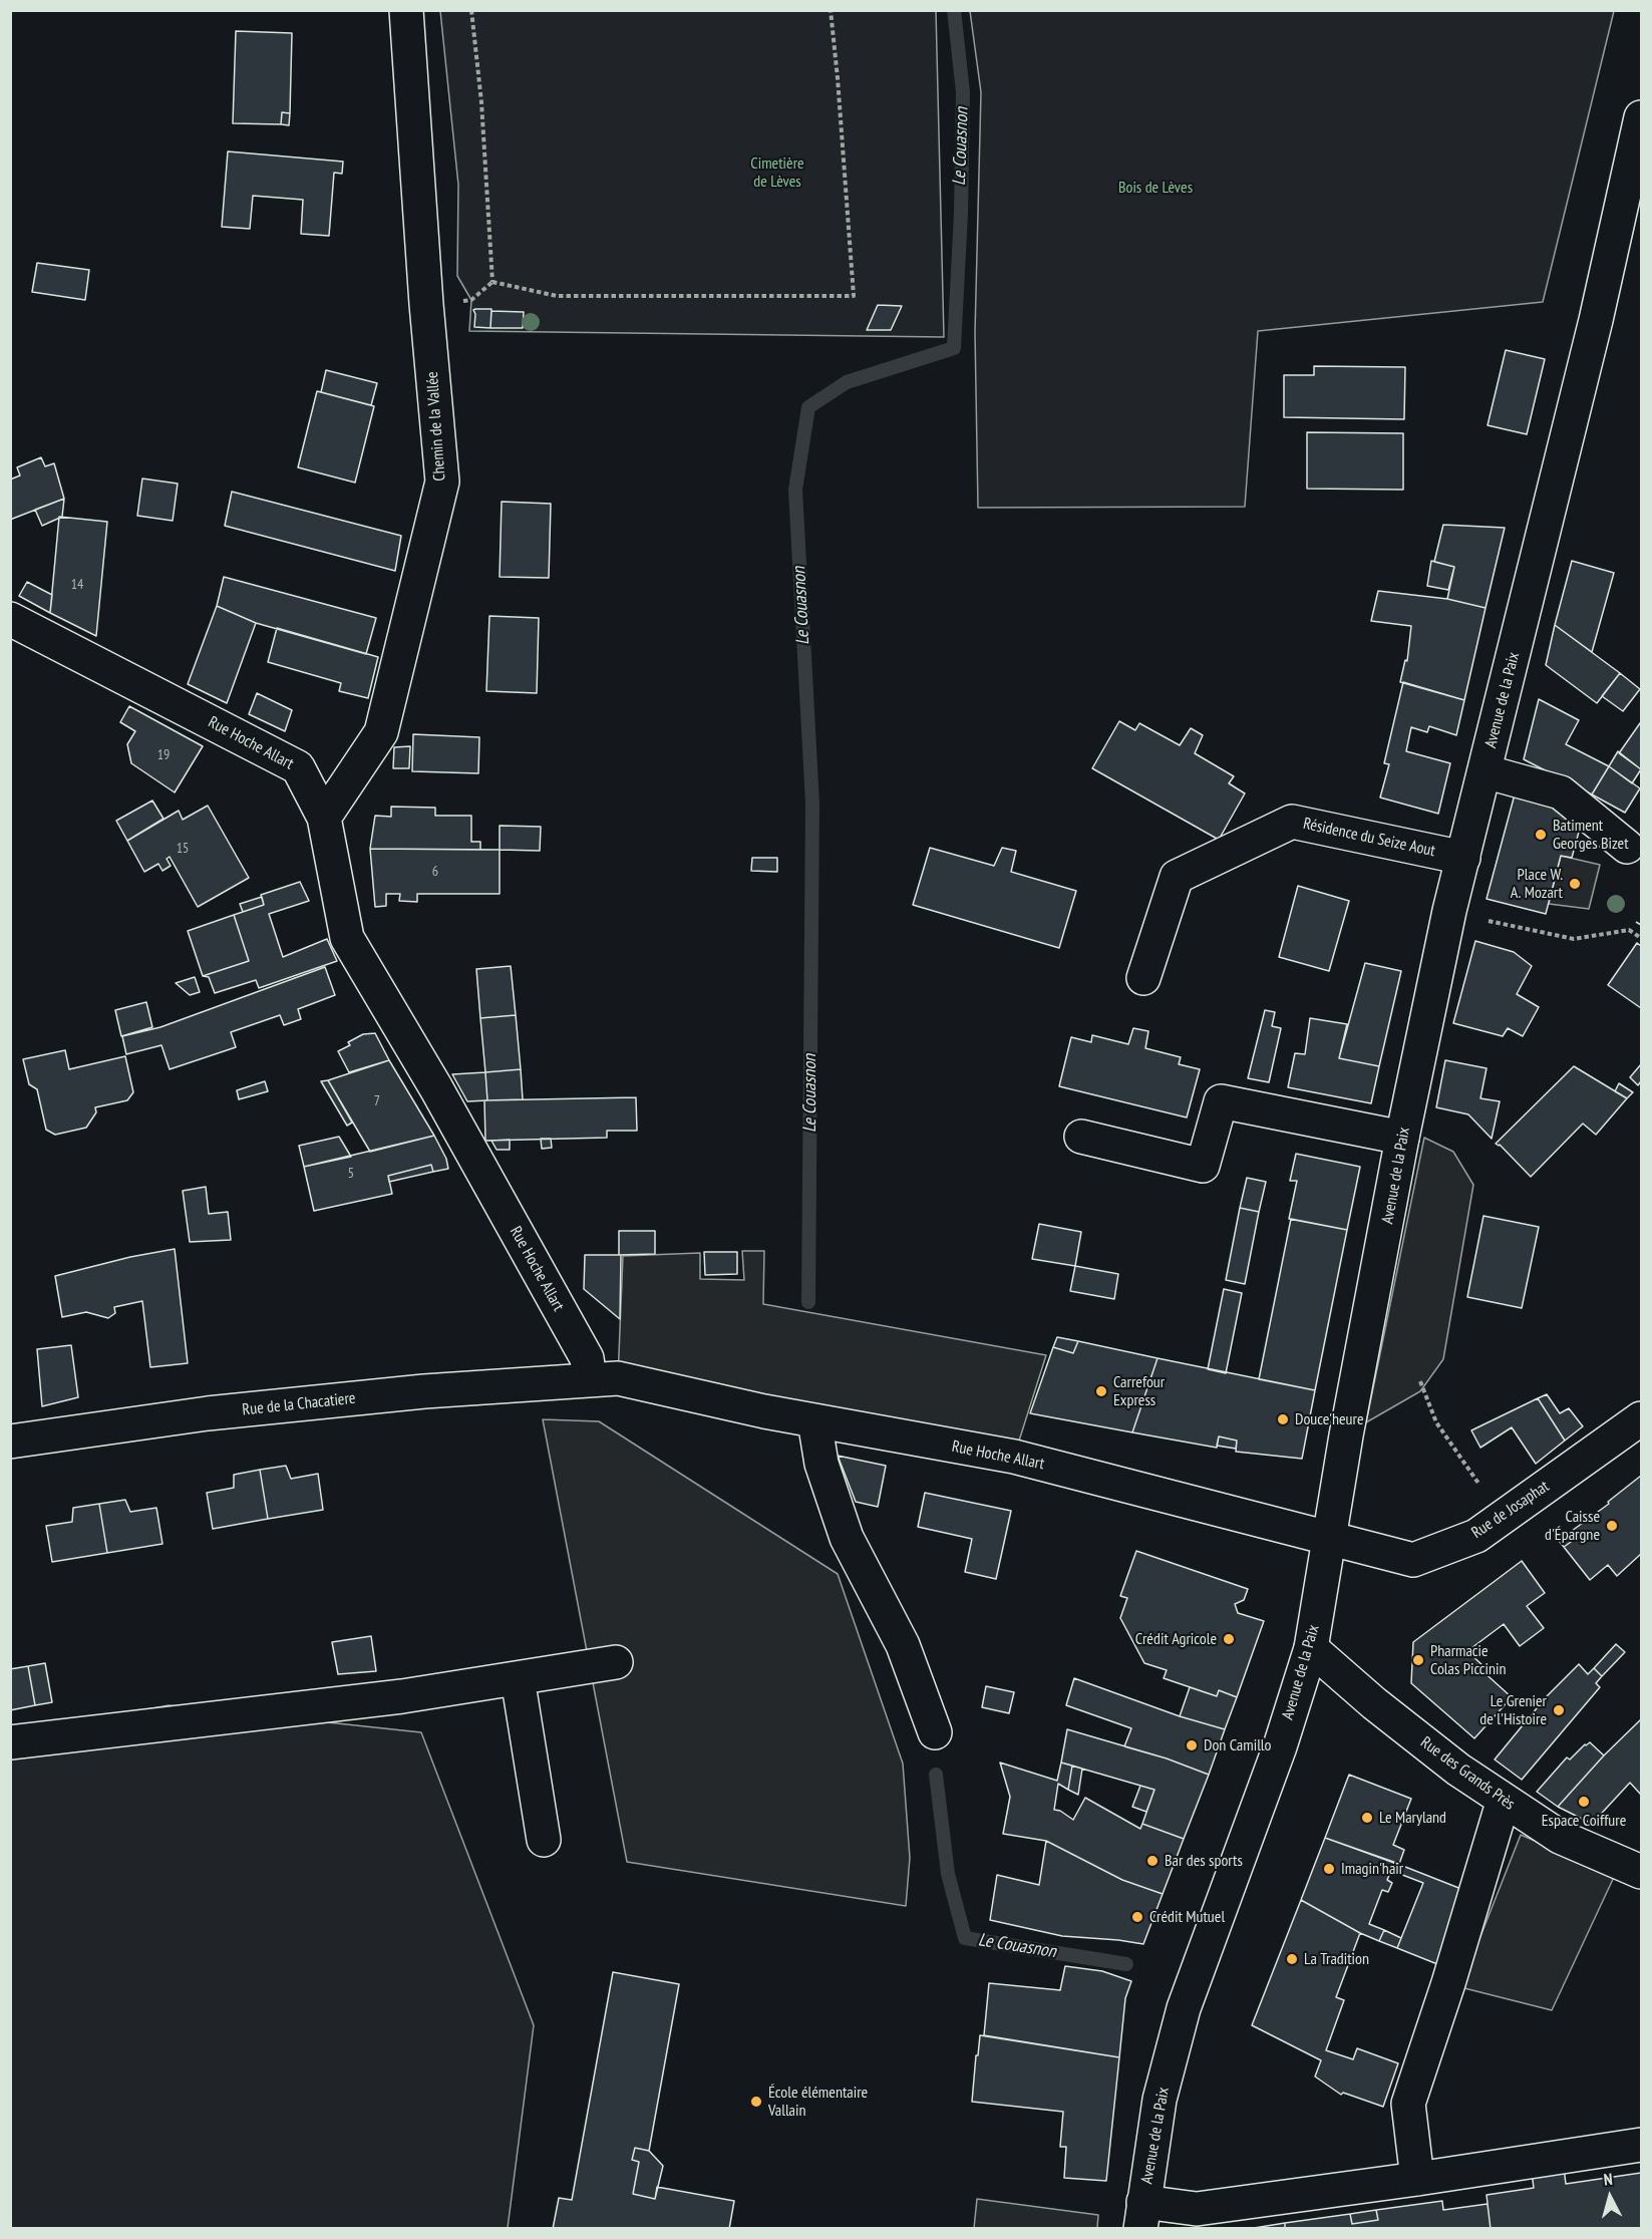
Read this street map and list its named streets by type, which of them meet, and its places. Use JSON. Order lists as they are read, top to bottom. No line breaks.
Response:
{"streets":{"street":["Chemin de la Vallée","Avenue de la Paix","Rue Hoche Allart","Résidence du Seize Aout","Rue de la Chacatiere","Rue de Josaphat","Rue des Grands Près"]},"crossings":[["Chemin de la Vallée","Rue Hoche Allart"],["Avenue de la Paix","Rue Hoche Allart"],["Avenue de la Paix","Résidence du Seize Aout"],["Avenue de la Paix","Rue de Josaphat"],["Avenue de la Paix","Rue des Grands Près"],["Rue Hoche Allart","Rue de la Chacatiere"],["Rue Hoche Allart","Rue de Josaphat"]],"water":["Le Couasnon"],"parks":["Cimetière de Lèves","Bois de Lèves"],"places":["Batiment Georges Bizet","Place W. A. Mozart","Carrefour Express","Douce'heure","Caisse d'Épargne","Crédit Agricole","Pharmacie Colas Piccinin","Le Grenier de l'Histoire","Don Camillo","Espace Coiffure","Le Maryland","Bar des sports","Imagin'hair","Crédit Mutuel","La Tradition","École élémentaire Vallain"],"house_numbers":["14","19","15","6","7","5"],"north":"top"}
